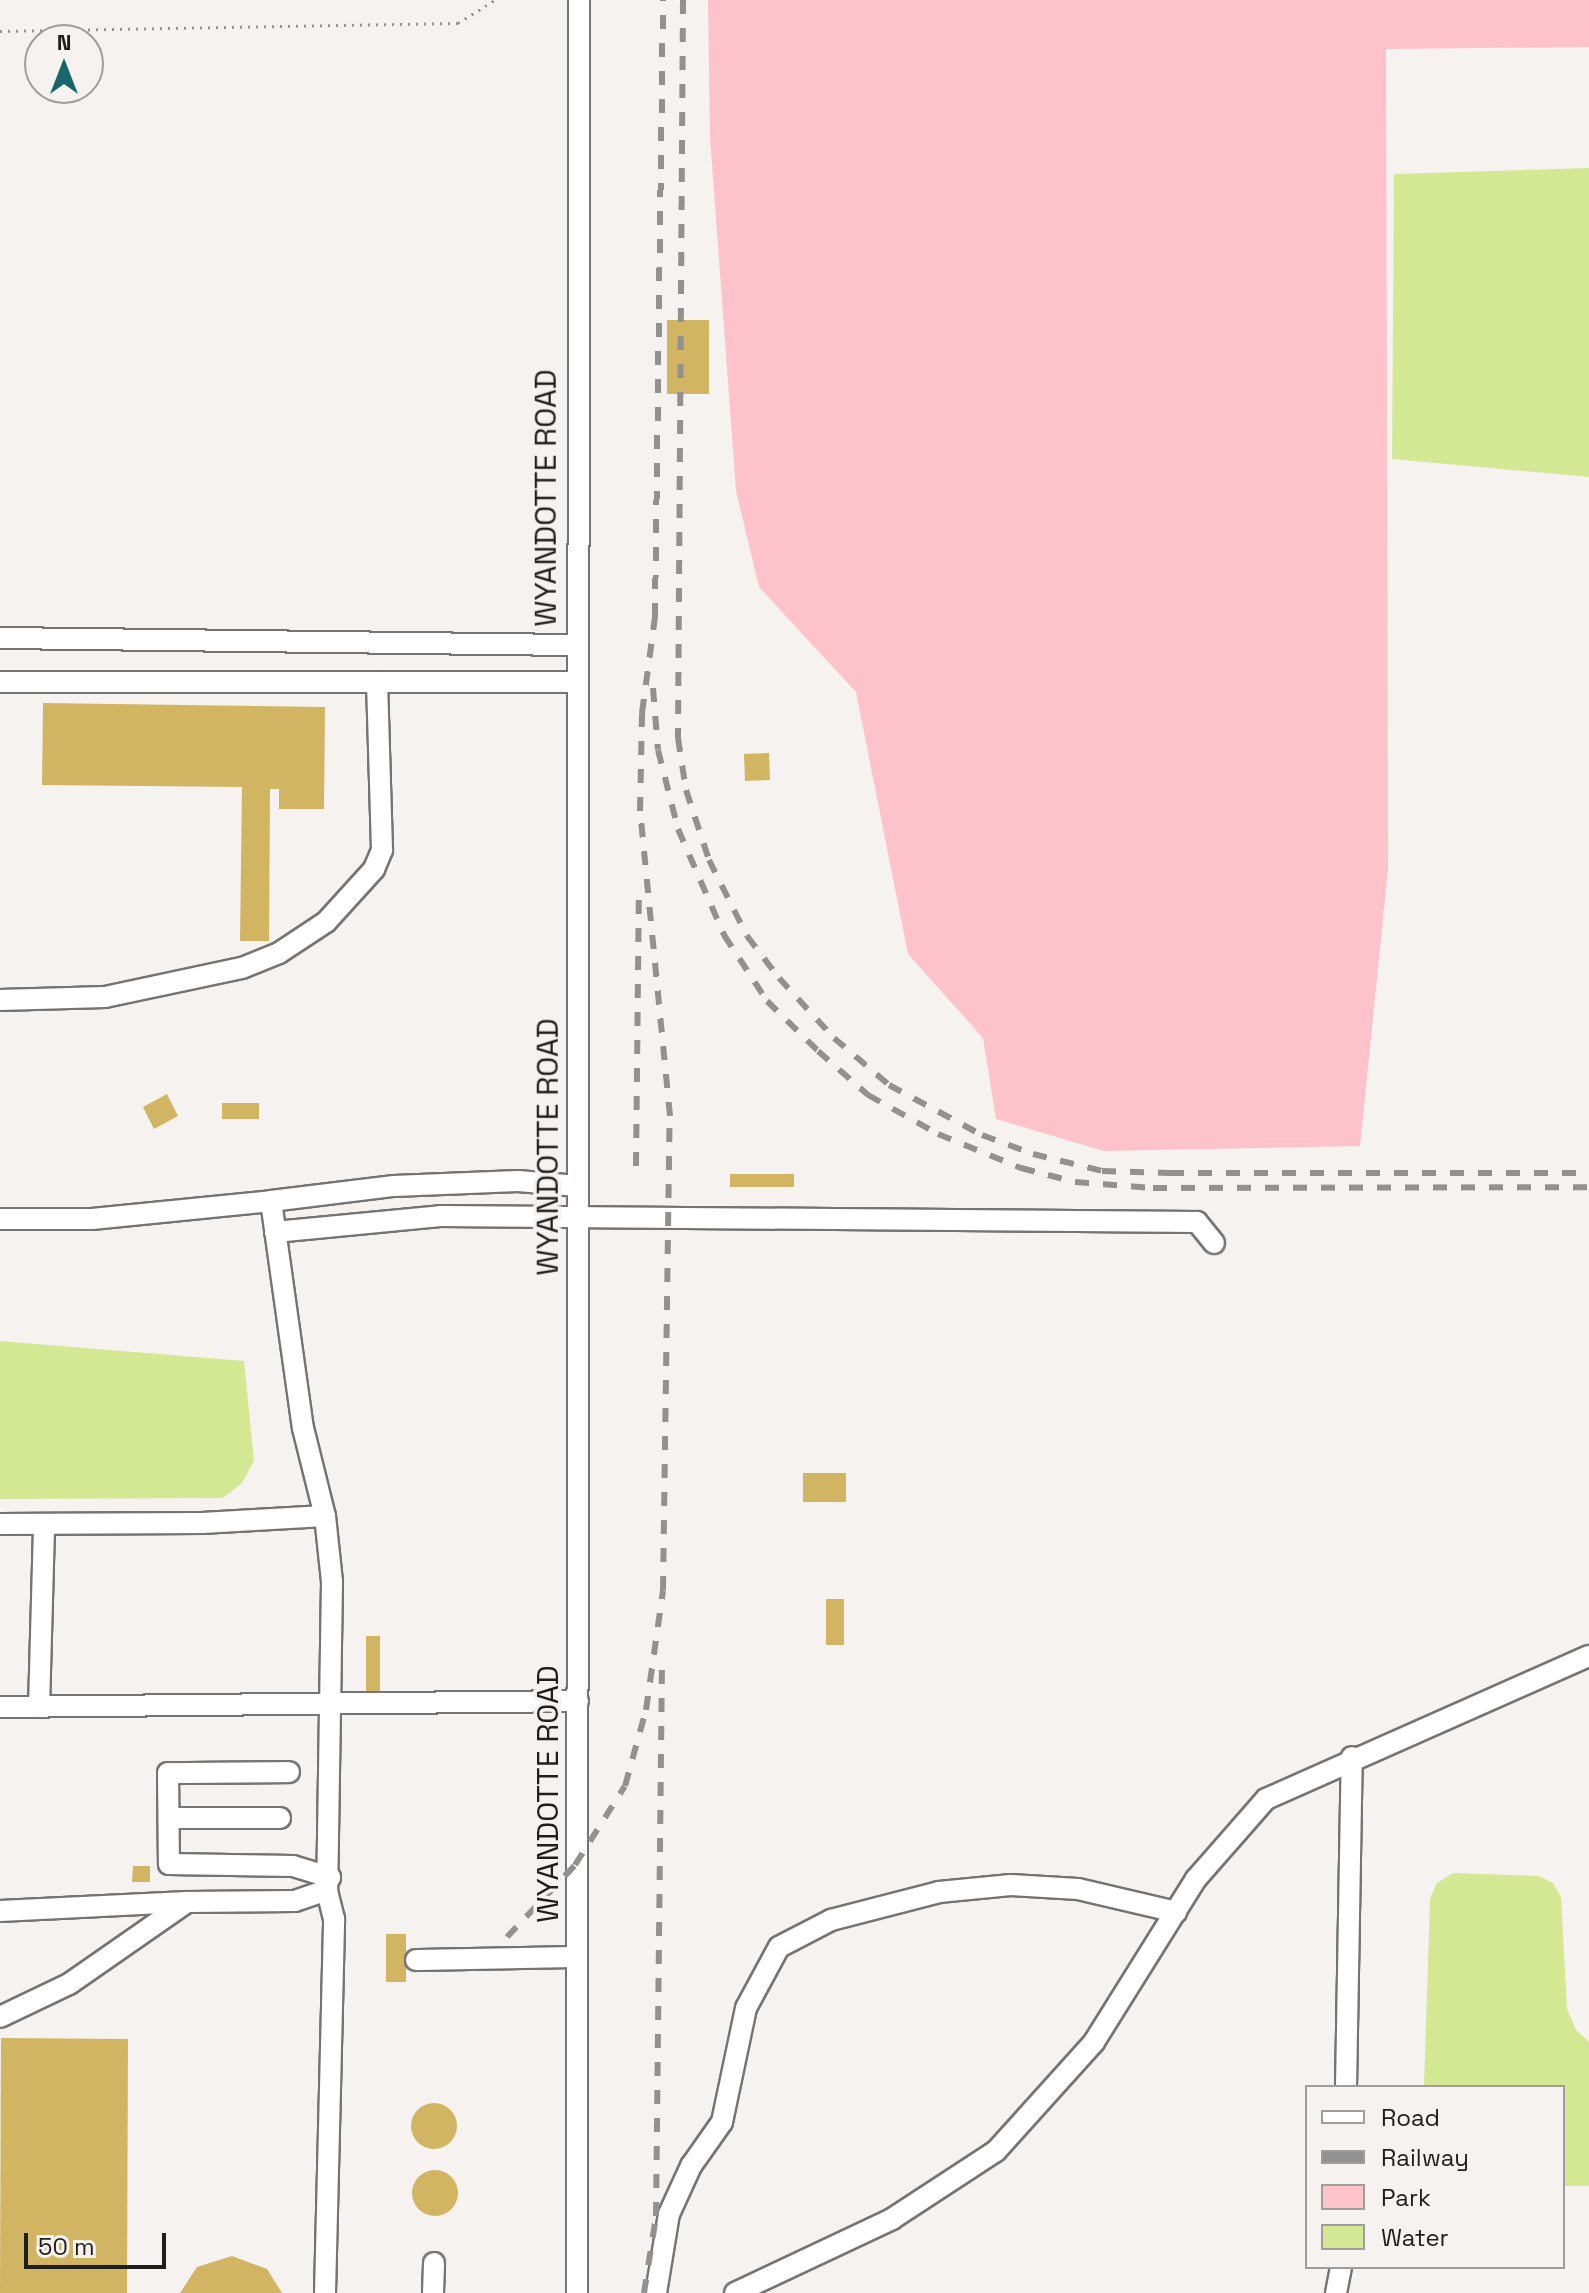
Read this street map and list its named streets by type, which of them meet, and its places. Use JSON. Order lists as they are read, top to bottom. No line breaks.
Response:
{"streets":{"street":["WYANDOTTE ROAD"]},"legend":["Road","Railway","Park","Water"],"scale_bar":"50 m","north":"top"}
